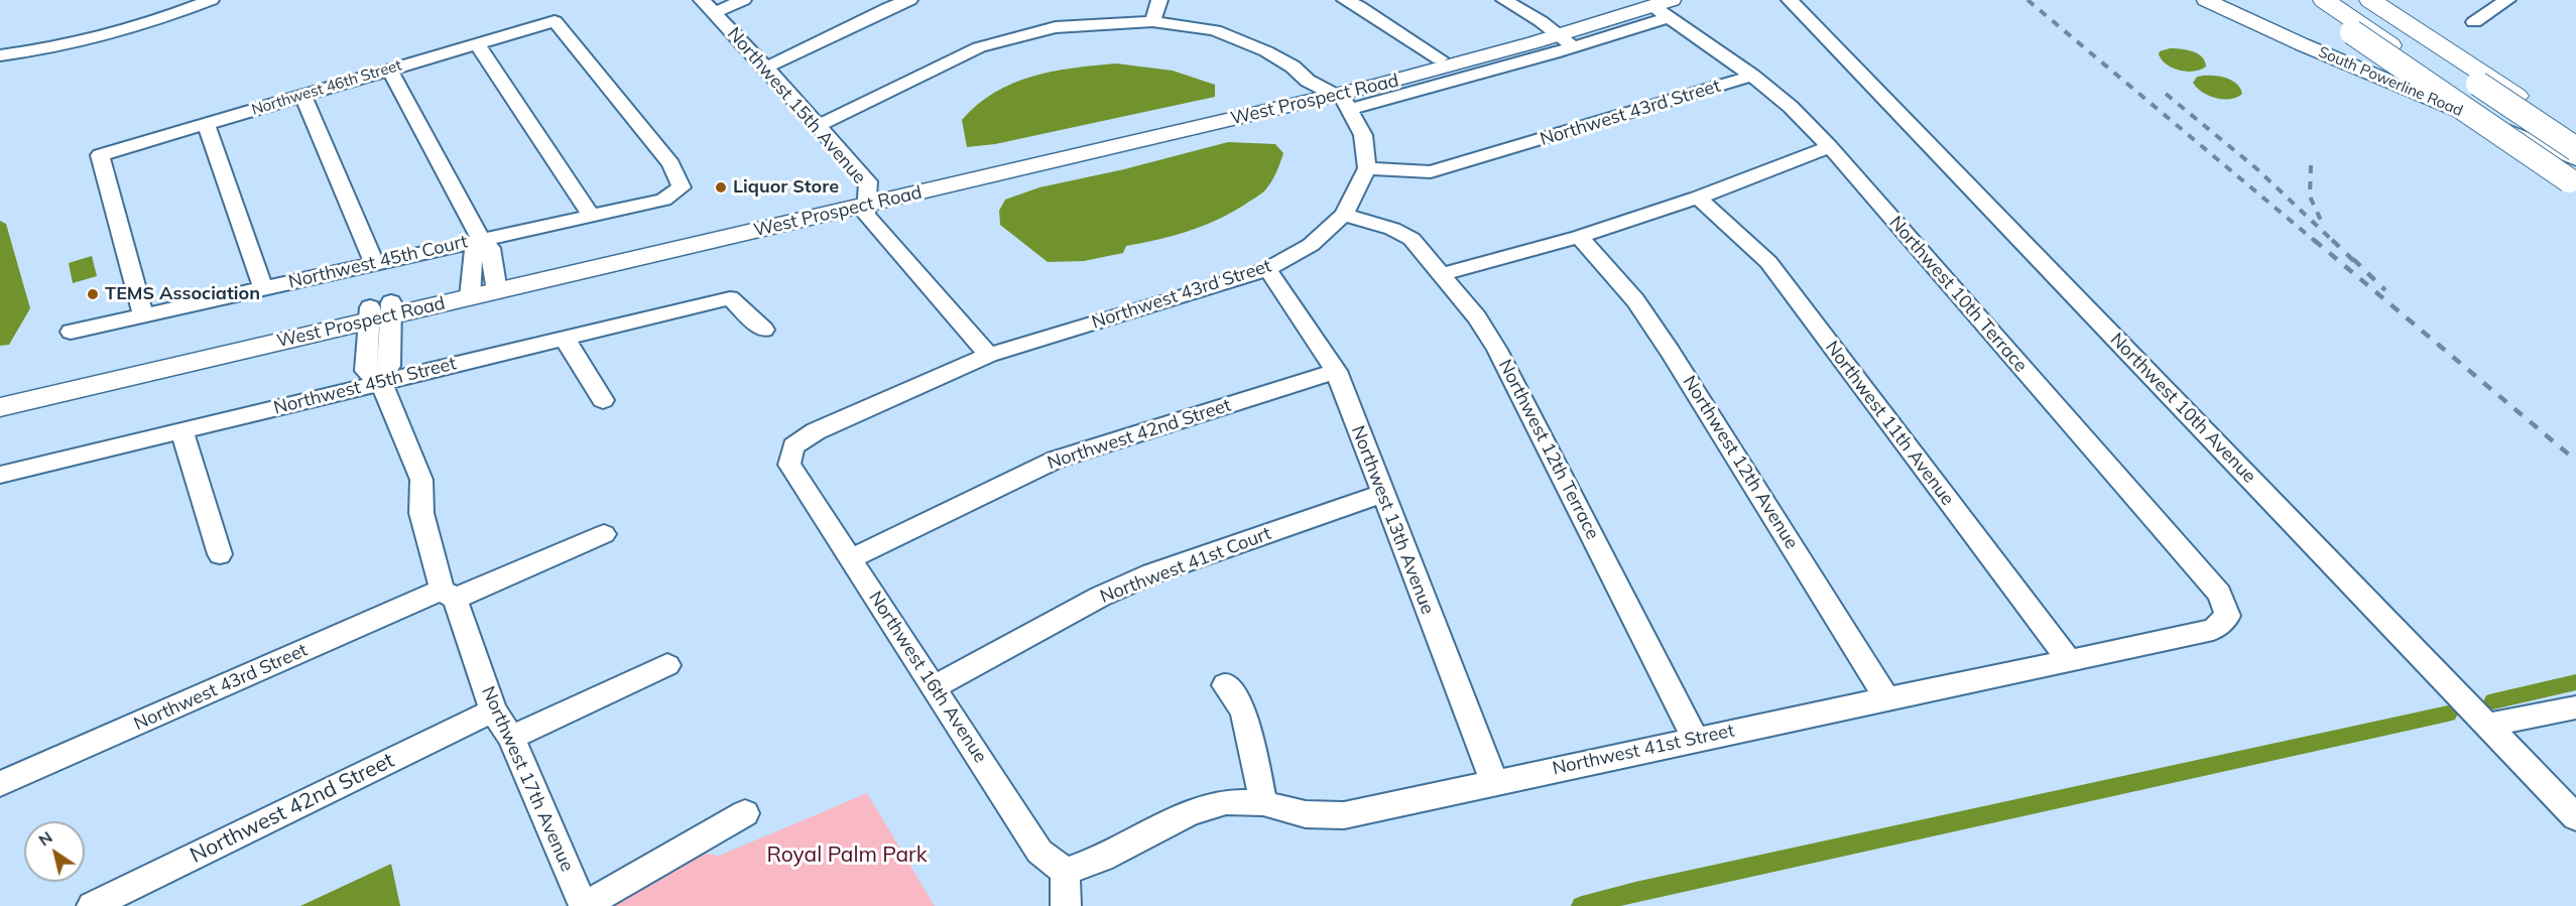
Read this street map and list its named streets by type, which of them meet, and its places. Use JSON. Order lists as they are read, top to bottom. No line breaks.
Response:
{"streets":{"main road":["South Powerline Road","West Prospect Road"],"street":["Northwest 46th Street","Northwest 15th Avenue","Northwest 43rd Street","Northwest 45th Court","Northwest 10th Terrace","Northwest 45th Street","Northwest 10th Avenue","Northwest 11th Avenue","Northwest 42nd Street","Northwest 12th Terrace","Northwest 12th Avenue","Northwest 13th Avenue","Northwest 41st Court","Northwest 16th Avenue","Northwest 41st Street","Northwest 17th Avenue"]},"crossings":[["Northwest 46th Street","Northwest 45th Court"],["West Prospect Road","Northwest 15th Avenue"],["West Prospect Road","Northwest 10th Terrace"],["West Prospect Road","Northwest 17th Avenue"],["Northwest 15th Avenue","Northwest 43rd Street"],["Northwest 43rd Street","Northwest 10th Terrace"],["Northwest 43rd Street","Northwest 12th Terrace"],["Northwest 43rd Street","Northwest 13th Avenue"],["Northwest 43rd Street","Northwest 16th Avenue"],["Northwest 43rd Street","Northwest 17th Avenue"],["Northwest 10th Terrace","Northwest 41st Street"],["Northwest 45th Street","Northwest 17th Avenue"],["Northwest 11th Avenue","Northwest 41st Street"],["Northwest 42nd Street","Northwest 13th Avenue"],["Northwest 42nd Street","Northwest 16th Avenue"],["Northwest 42nd Street","Northwest 17th Avenue"],["Northwest 12th Terrace","Northwest 41st Street"],["Northwest 12th Avenue","Northwest 41st Street"],["Northwest 13th Avenue","Northwest 41st Court"],["Northwest 13th Avenue","Northwest 41st Street"],["Northwest 41st Court","Northwest 16th Avenue"],["Northwest 16th Avenue","Northwest 41st Street"]],"parks":["Royal Palm Park"],"places":["Liquor Store","TEMS Association"],"north":"top left"}
